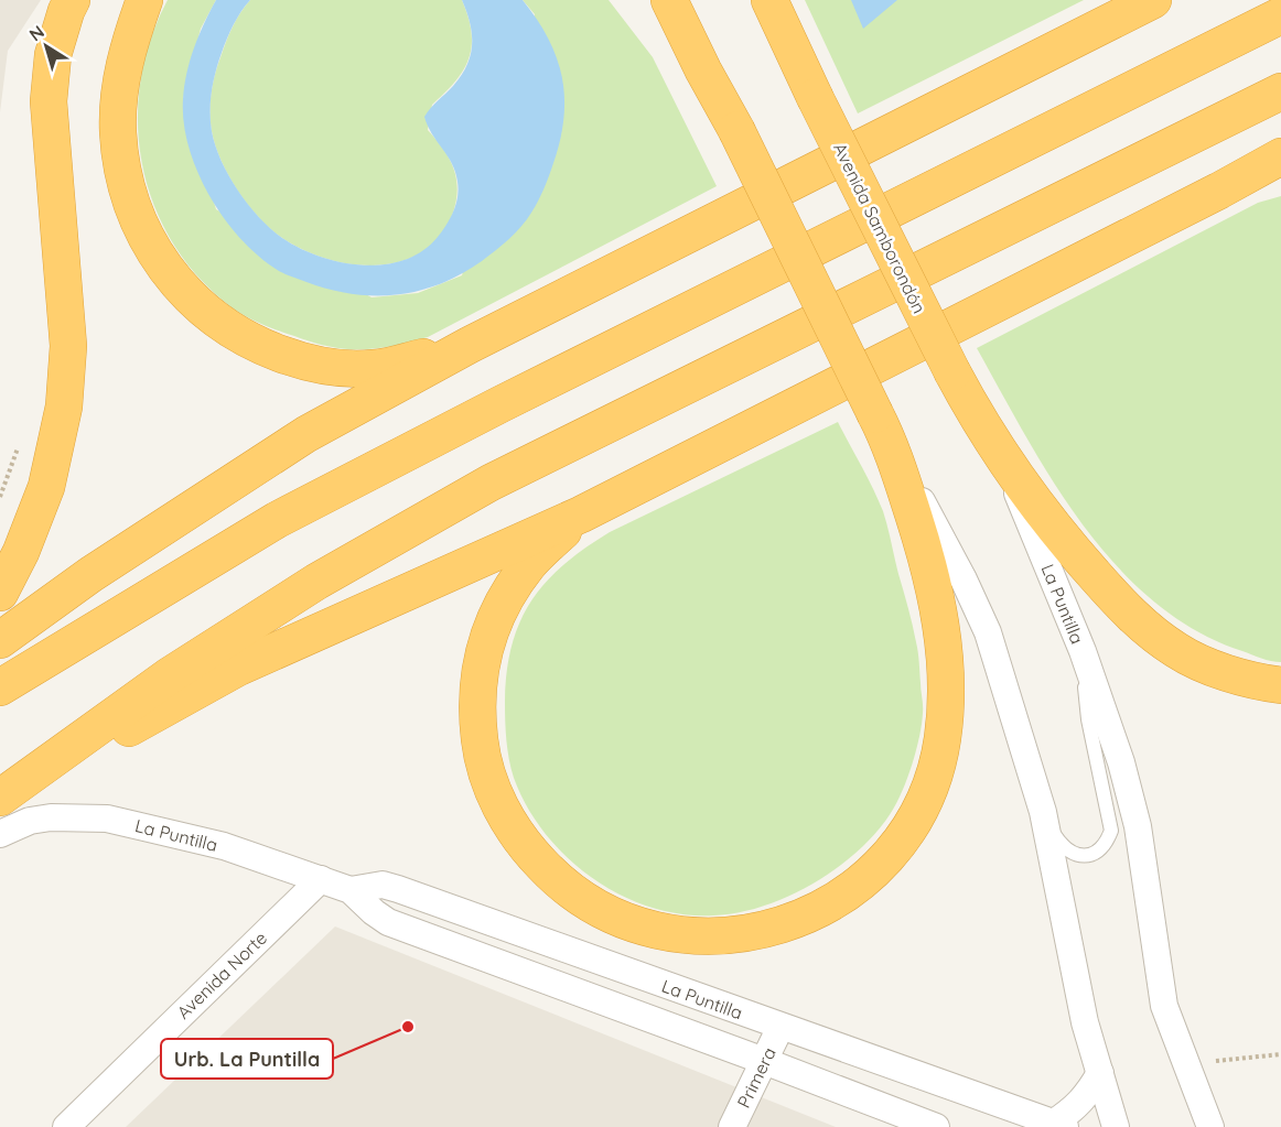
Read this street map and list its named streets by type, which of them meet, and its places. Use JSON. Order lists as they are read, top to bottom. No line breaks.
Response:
{"streets":{"highway":["Avenida Samborondón"],"street":["La Puntilla","Avenida Norte","Primera"]},"crossings":[["Avenida Samborondón","La Puntilla"],["La Puntilla","Avenida Norte"],["La Puntilla","Primera"]],"places":["Urb. La Puntilla"],"north":"top left"}
